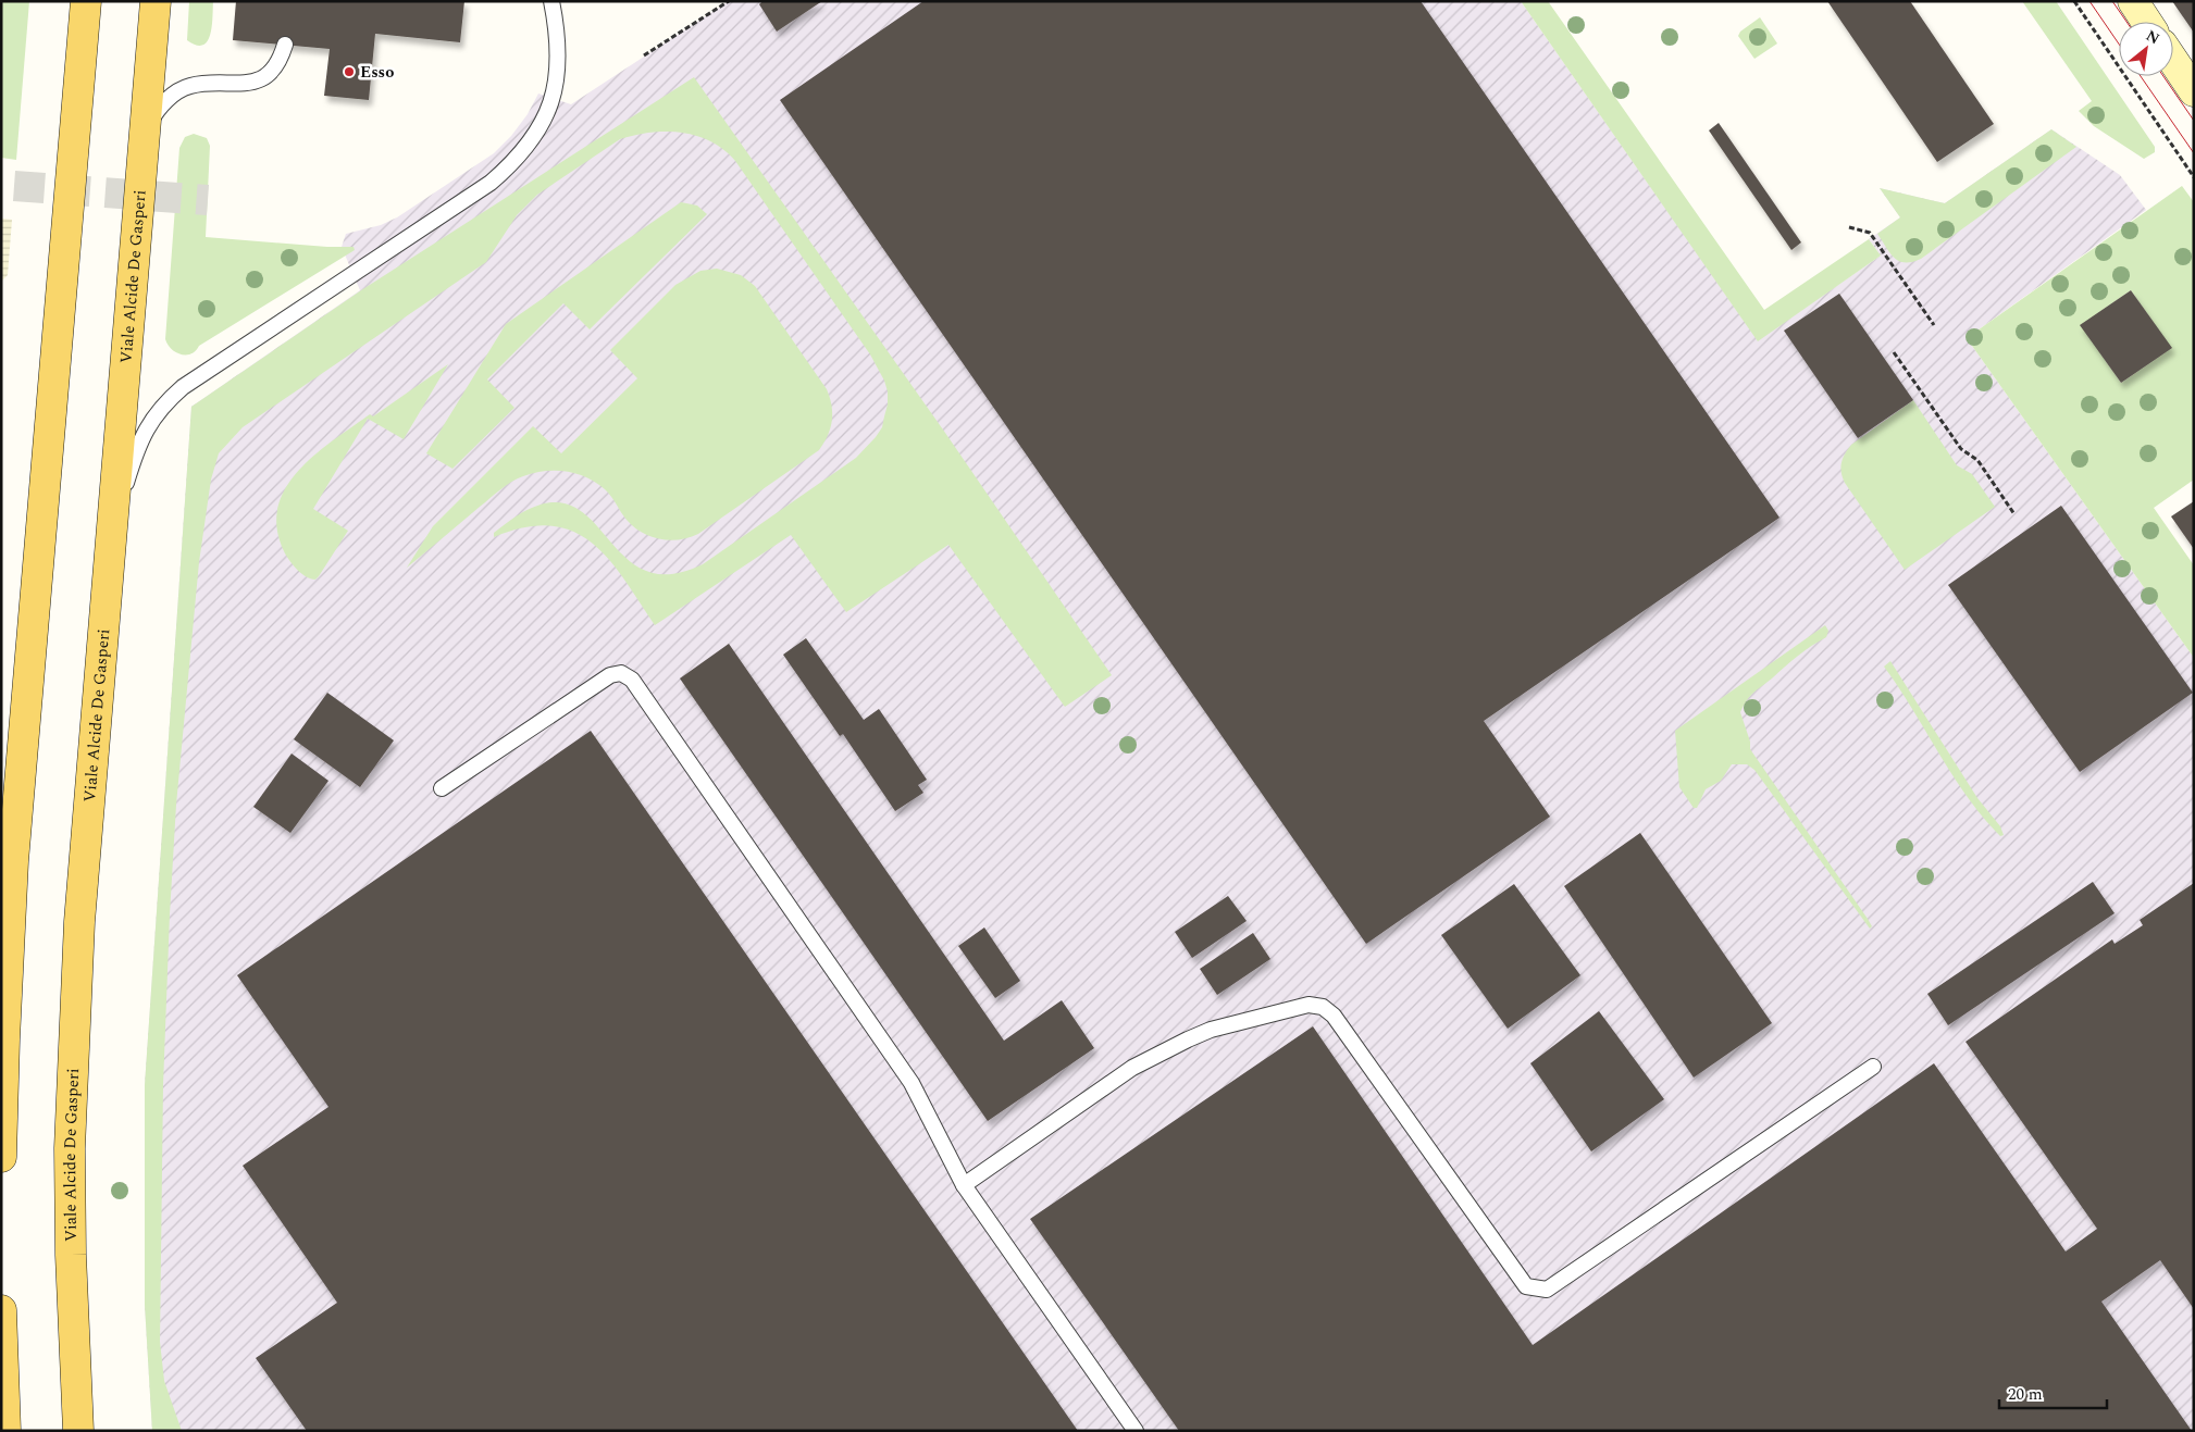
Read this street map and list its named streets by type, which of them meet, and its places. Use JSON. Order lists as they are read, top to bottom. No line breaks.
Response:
{"streets":{"main road":["Viale Alcide De Gasperi"]},"places":["Esso"],"scale_bar":"20 m","north":"top right"}
